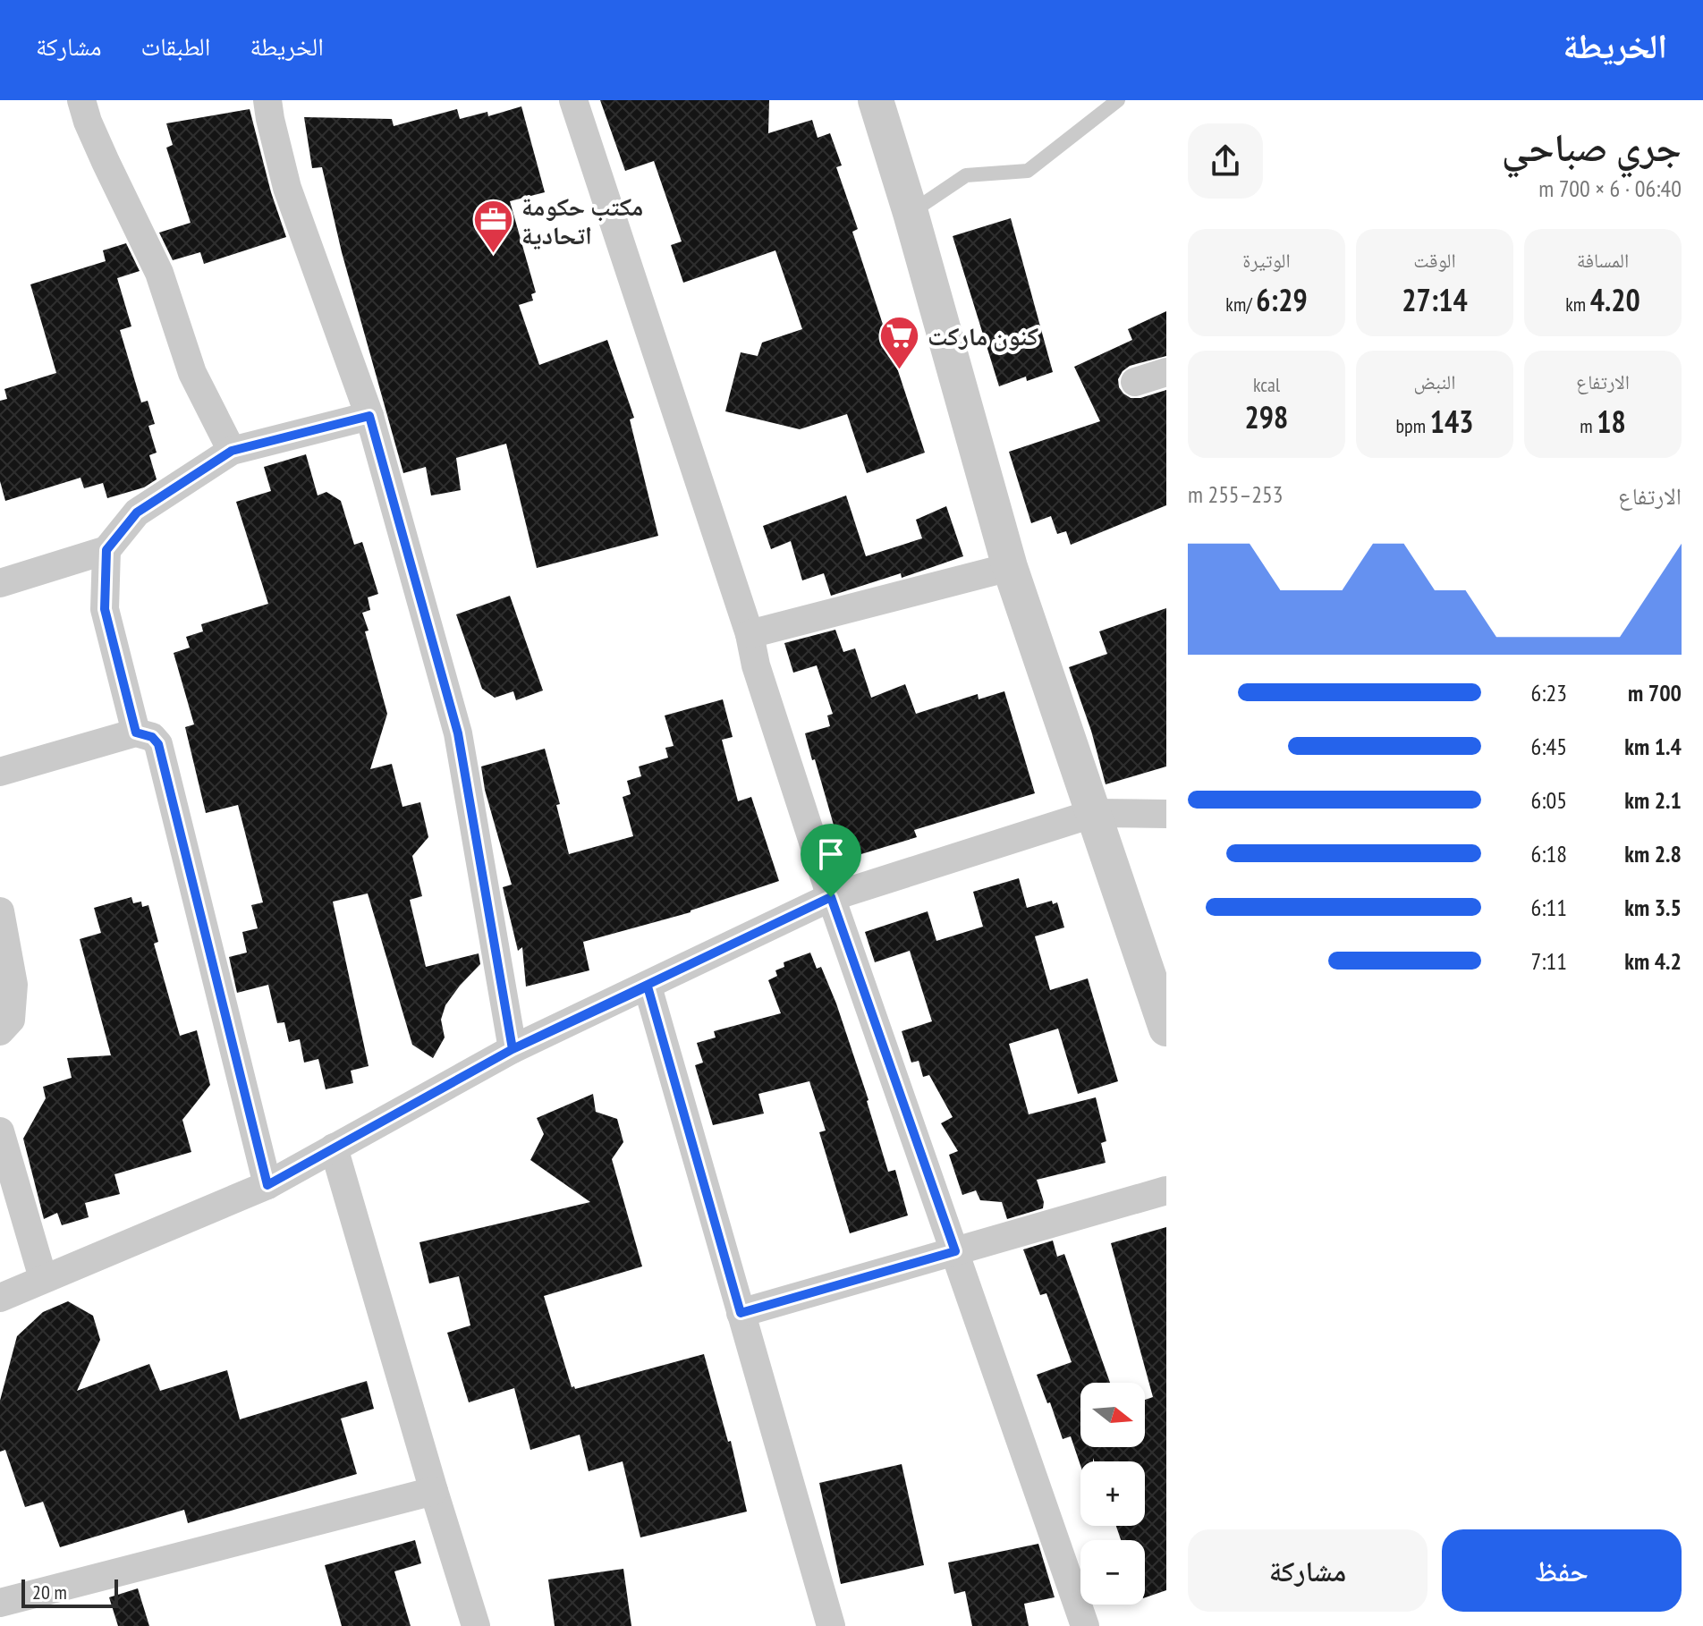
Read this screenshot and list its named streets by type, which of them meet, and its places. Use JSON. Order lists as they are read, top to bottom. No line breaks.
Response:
{"places":{"office":["مكتب حكومة اتحادية"],"supermarket":["كنون ماركت"]},"scale_bar":"20 m","north":"right","page":{"header":"الخريطة","nav":["الخريطة","الطبقات","مشاركة"],"heading":["جري صباحي","06:40 · 6 × 700 m"],"stats":[["المسافة","4.20 km"],["الوقت","27:14"],["الوتيرة","6:29 /km"],["الارتفاع","18 m"],["النبض","143 bpm"],["kcal","298"]],"chart":["الارتفاع","253–255 m"],"list":[{"name":"700 m","note":"6:23"},{"name":"1.4 km","note":"6:45"},{"name":"2.1 km","note":"6:05"},{"name":"2.8 km","note":"6:18"},{"name":"3.5 km","note":"6:11"},{"name":"4.2 km","note":"7:11"}],"map_buttons":["+","−"],"buttons":["حفظ","مشاركة"],"scale":"20 m"}}
